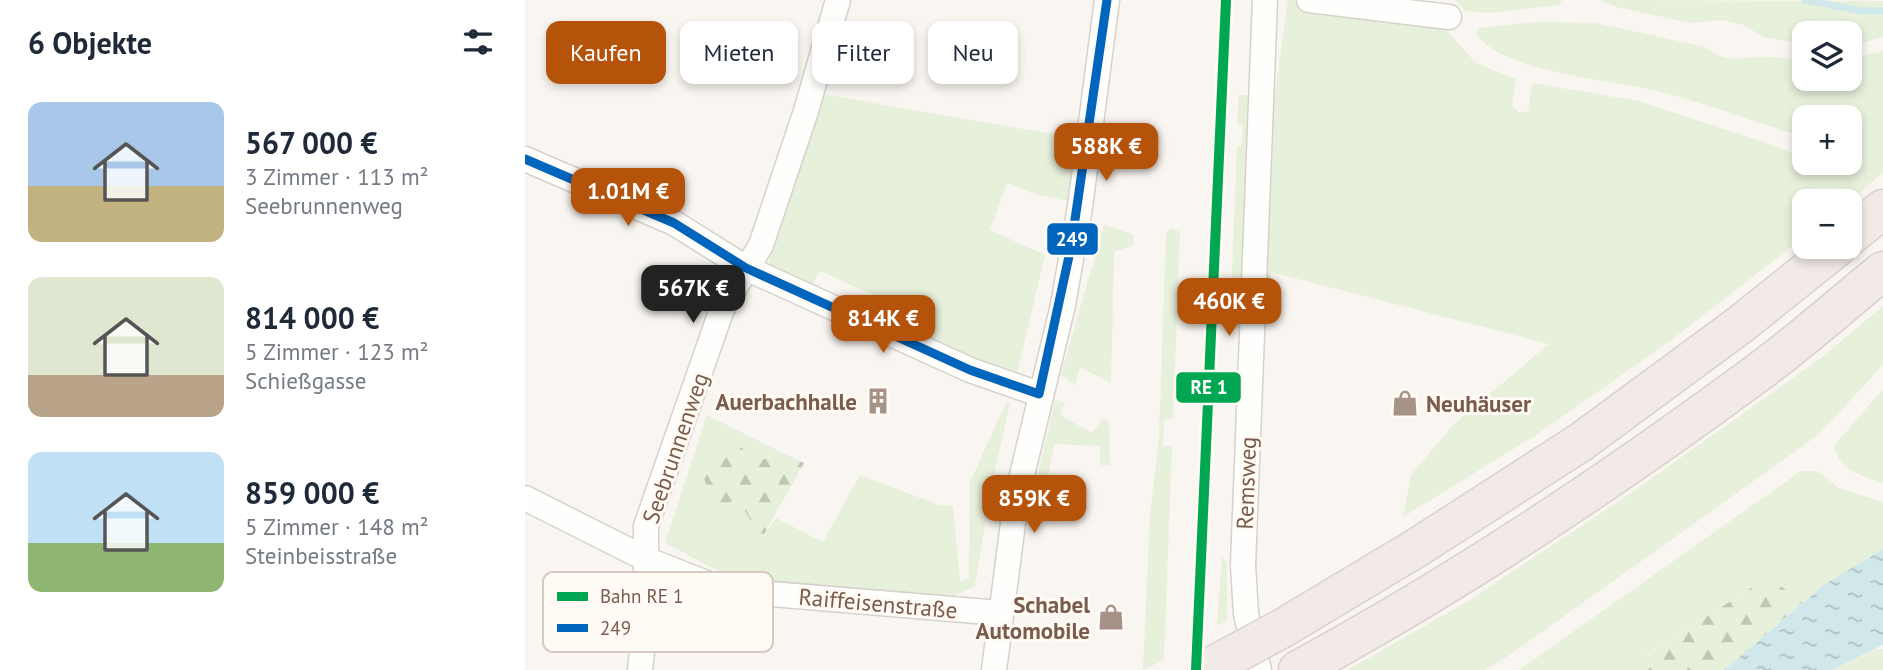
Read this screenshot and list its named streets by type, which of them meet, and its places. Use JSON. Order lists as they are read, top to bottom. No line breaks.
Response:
{"streets":{"street":["Seebrunnenweg","Remsweg","Raiffeisenstraße"]},"crossings":[["Seebrunnenweg","Raiffeisenstraße"]],"places":{"building":["Auerbachhalle"],"shop":["Neuhäuser","Schabel Automobile"]},"lines":["transit line 249"],"legend":["Bahn RE 1","249"],"page":{"heading":"6 Objekte","map_buttons":["+","−"],"chip":["Kaufen","Mieten","Filter","Neu"],"list":[{"name":"567 000 €","note":"3 Zimmer · 113 m² · Seebrunnenweg"},{"name":"814 000 €","note":"5 Zimmer · 123 m² · Schießgasse"},{"name":"859 000 €","note":"5 Zimmer · 148 m² · Steinbeisstraße"}],"price":["588K €","1.01M €","567K €","460K €","814K €","859K €"]}}
